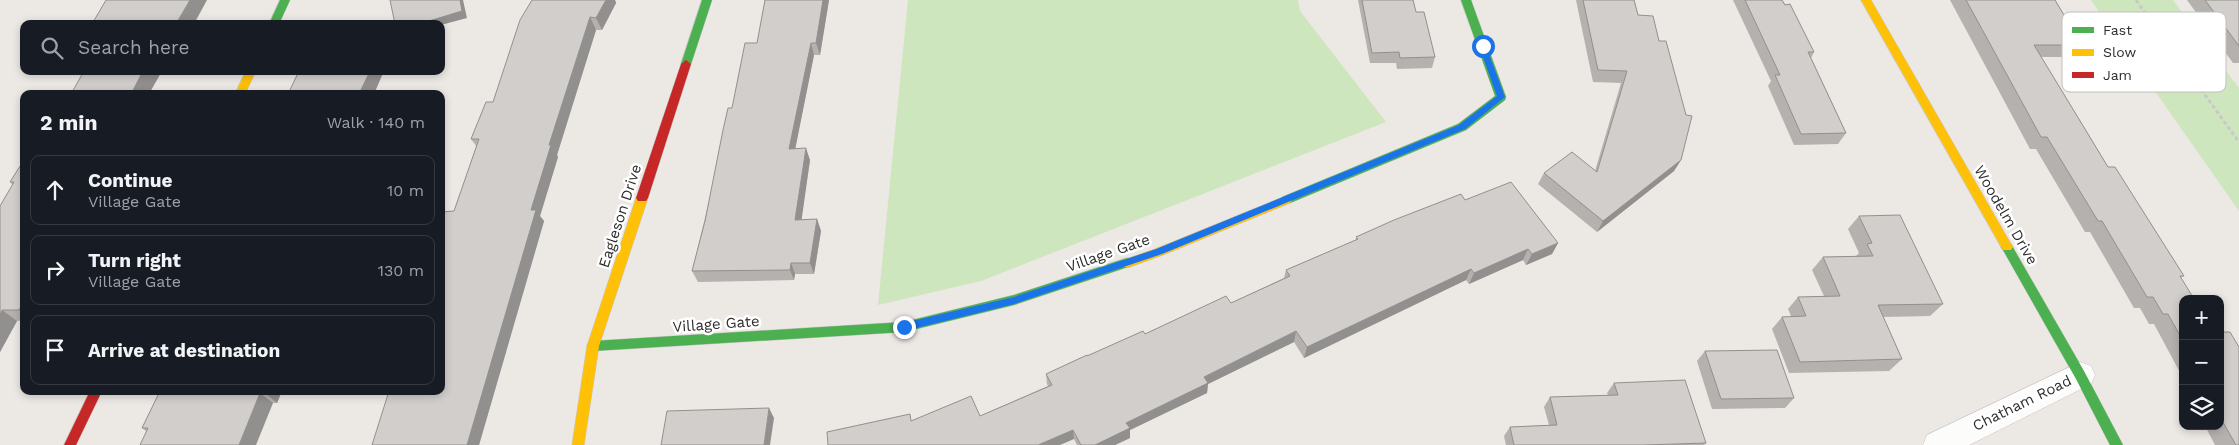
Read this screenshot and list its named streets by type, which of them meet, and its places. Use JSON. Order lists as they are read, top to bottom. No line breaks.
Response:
{"streets":{"street":["Woodelm Drive","Eagleson Drive","Village Gate","Chatham Road"]},"crossings":[["Woodelm Drive","Chatham Road"],["Eagleson Drive","Village Gate"]],"legend":["Fast","Slow","Jam"],"page":{"search":"Search here","heading":["2 min","Walk · 140 m"],"list":[["Continue","Village Gate","10 m"],["Turn right","Village Gate","130 m"],"Arrive at destination"],"map_buttons":["+","−"]}}
